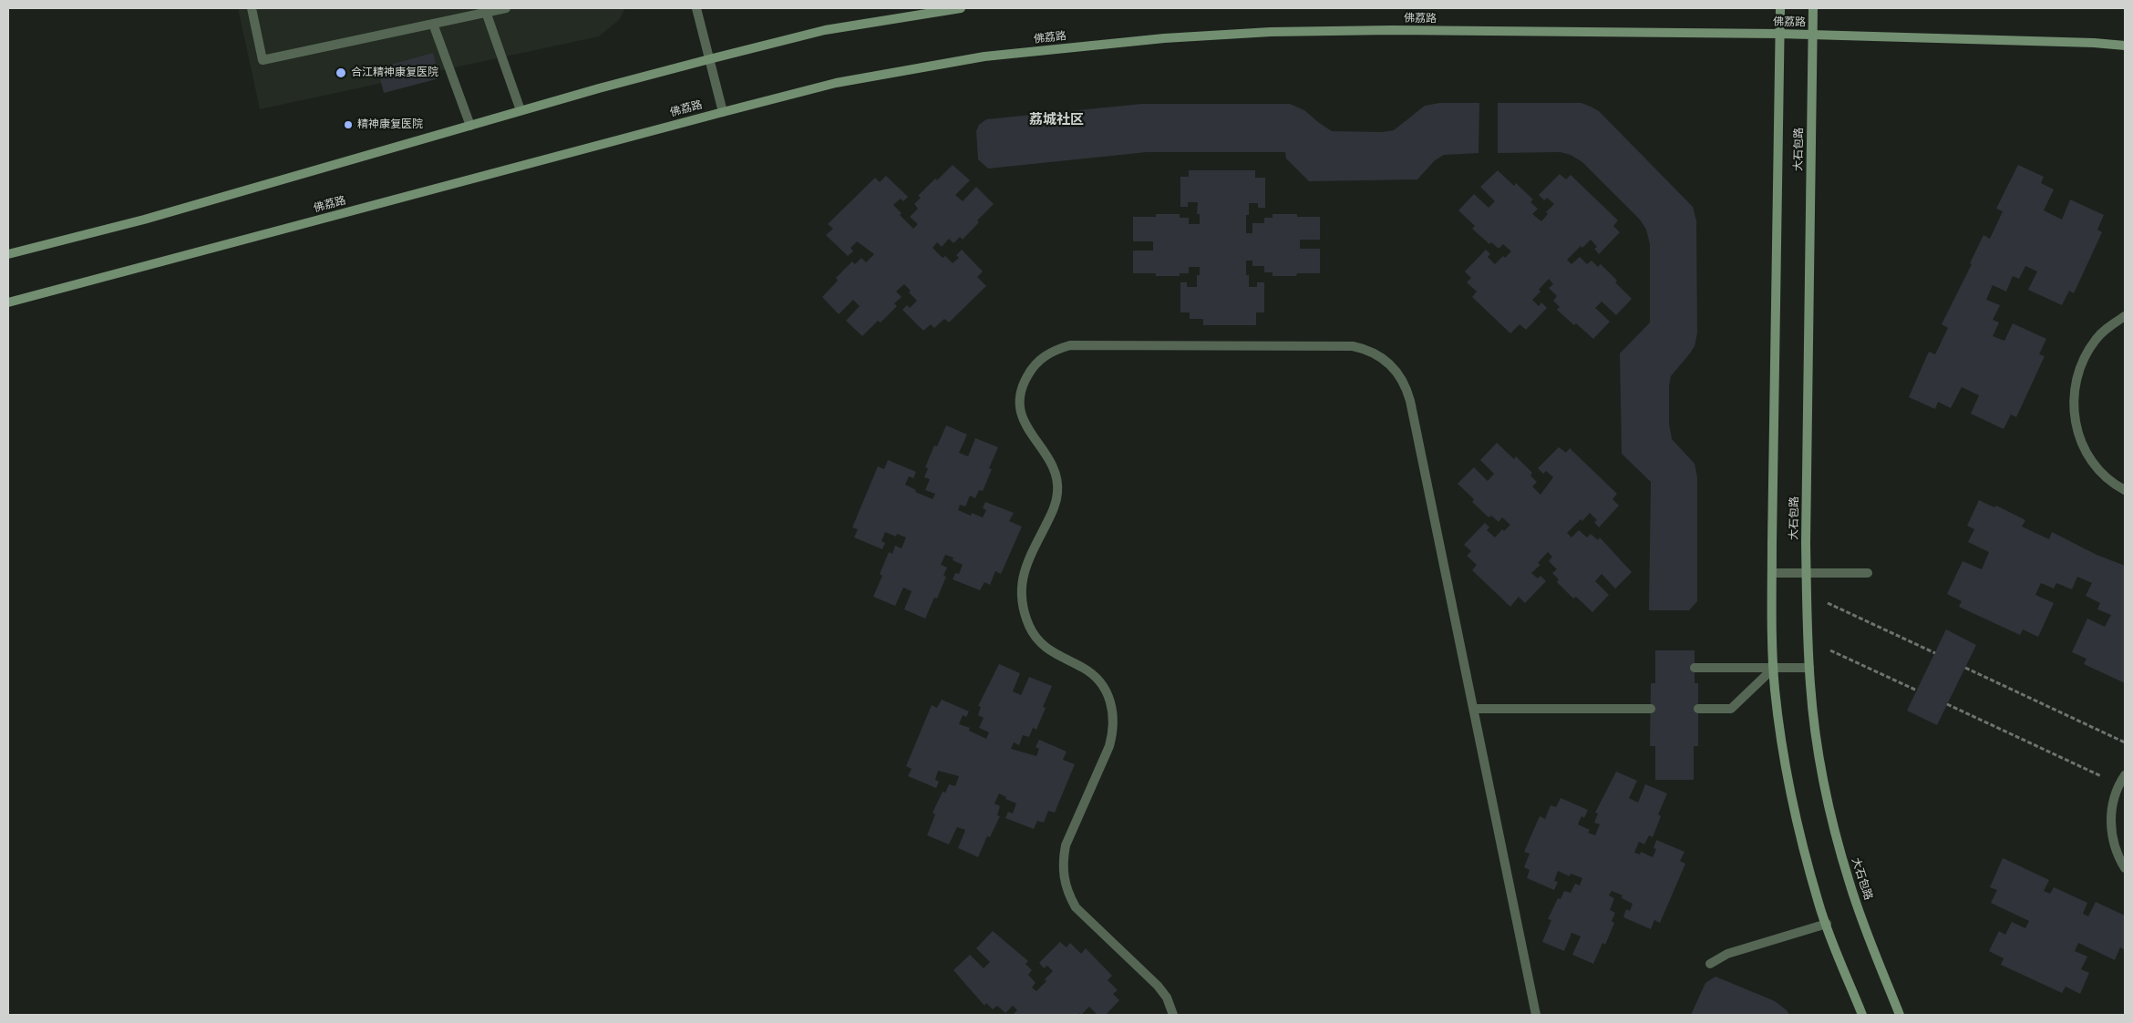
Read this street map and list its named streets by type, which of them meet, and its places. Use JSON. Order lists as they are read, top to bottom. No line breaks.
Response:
{"streets":{"main road":["佛荔路","大石包路"]},"crossings":[["佛荔路","大石包路"]],"districts":["荔城社区"],"places":["合江精神康复医院","精神康复医院"]}
